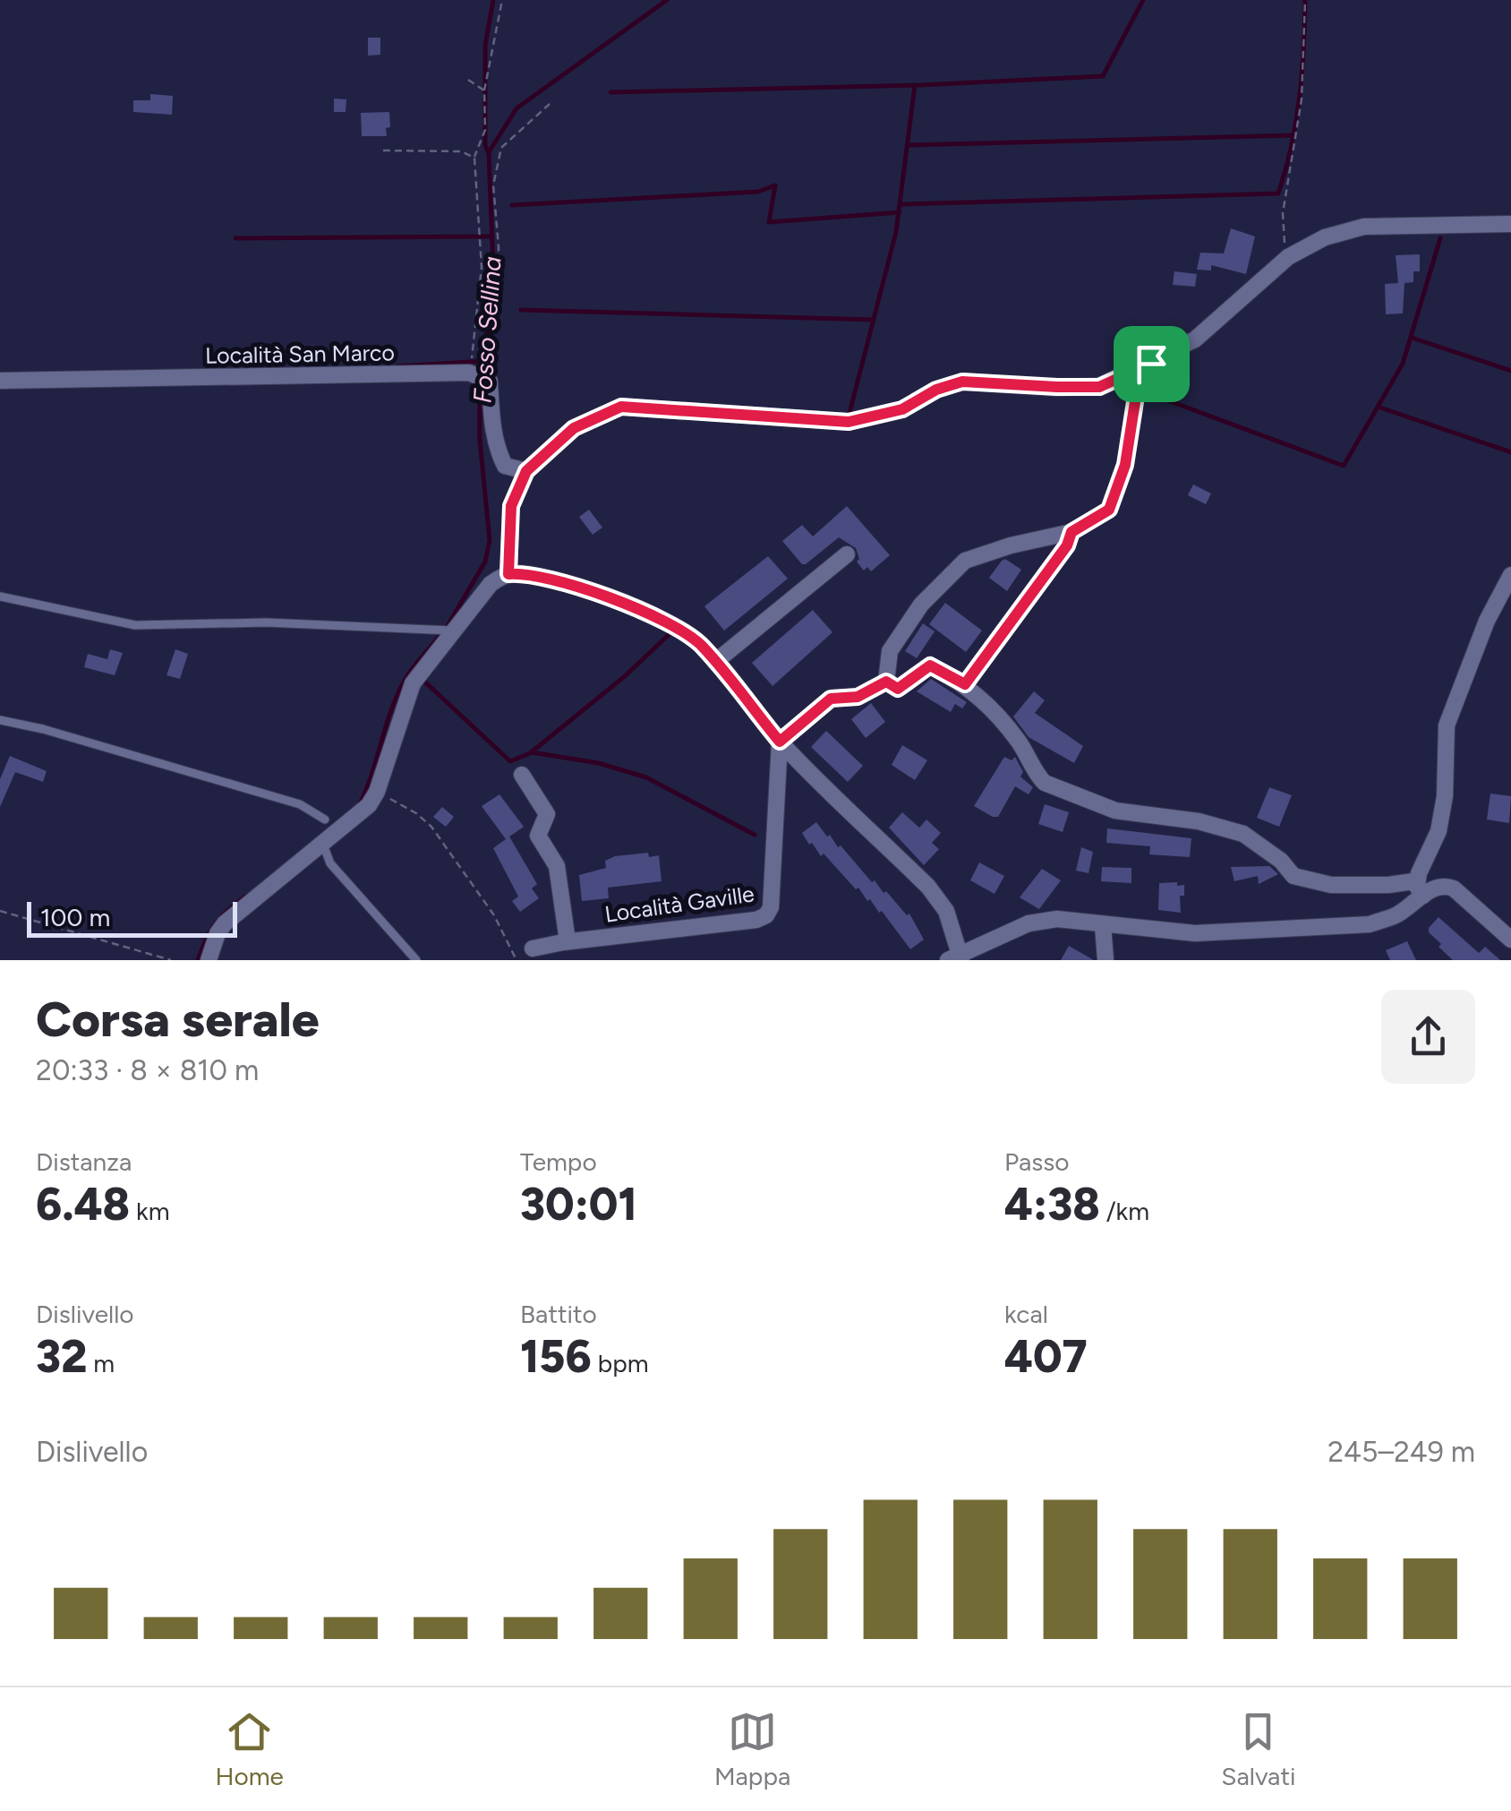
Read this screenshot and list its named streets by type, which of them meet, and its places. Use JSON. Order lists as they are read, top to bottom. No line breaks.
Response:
{"streets":{"street":["Località San Marco","Località Gaville"]},"water":["Fosso Sellina"],"scale_bar":"100 m","page":{"scale":"100 m","heading":["Corsa serale","20:33 · 8 × 810 m"],"stats":[["Distanza","6.48 km"],["Tempo","30:01"],["Passo","4:38 /km"],["Dislivello","32 m"],["Battito","156 bpm"],["kcal","407"]],"chart":["Dislivello","245–249 m"],"tabs":["Home","Mappa","Salvati"]}}
